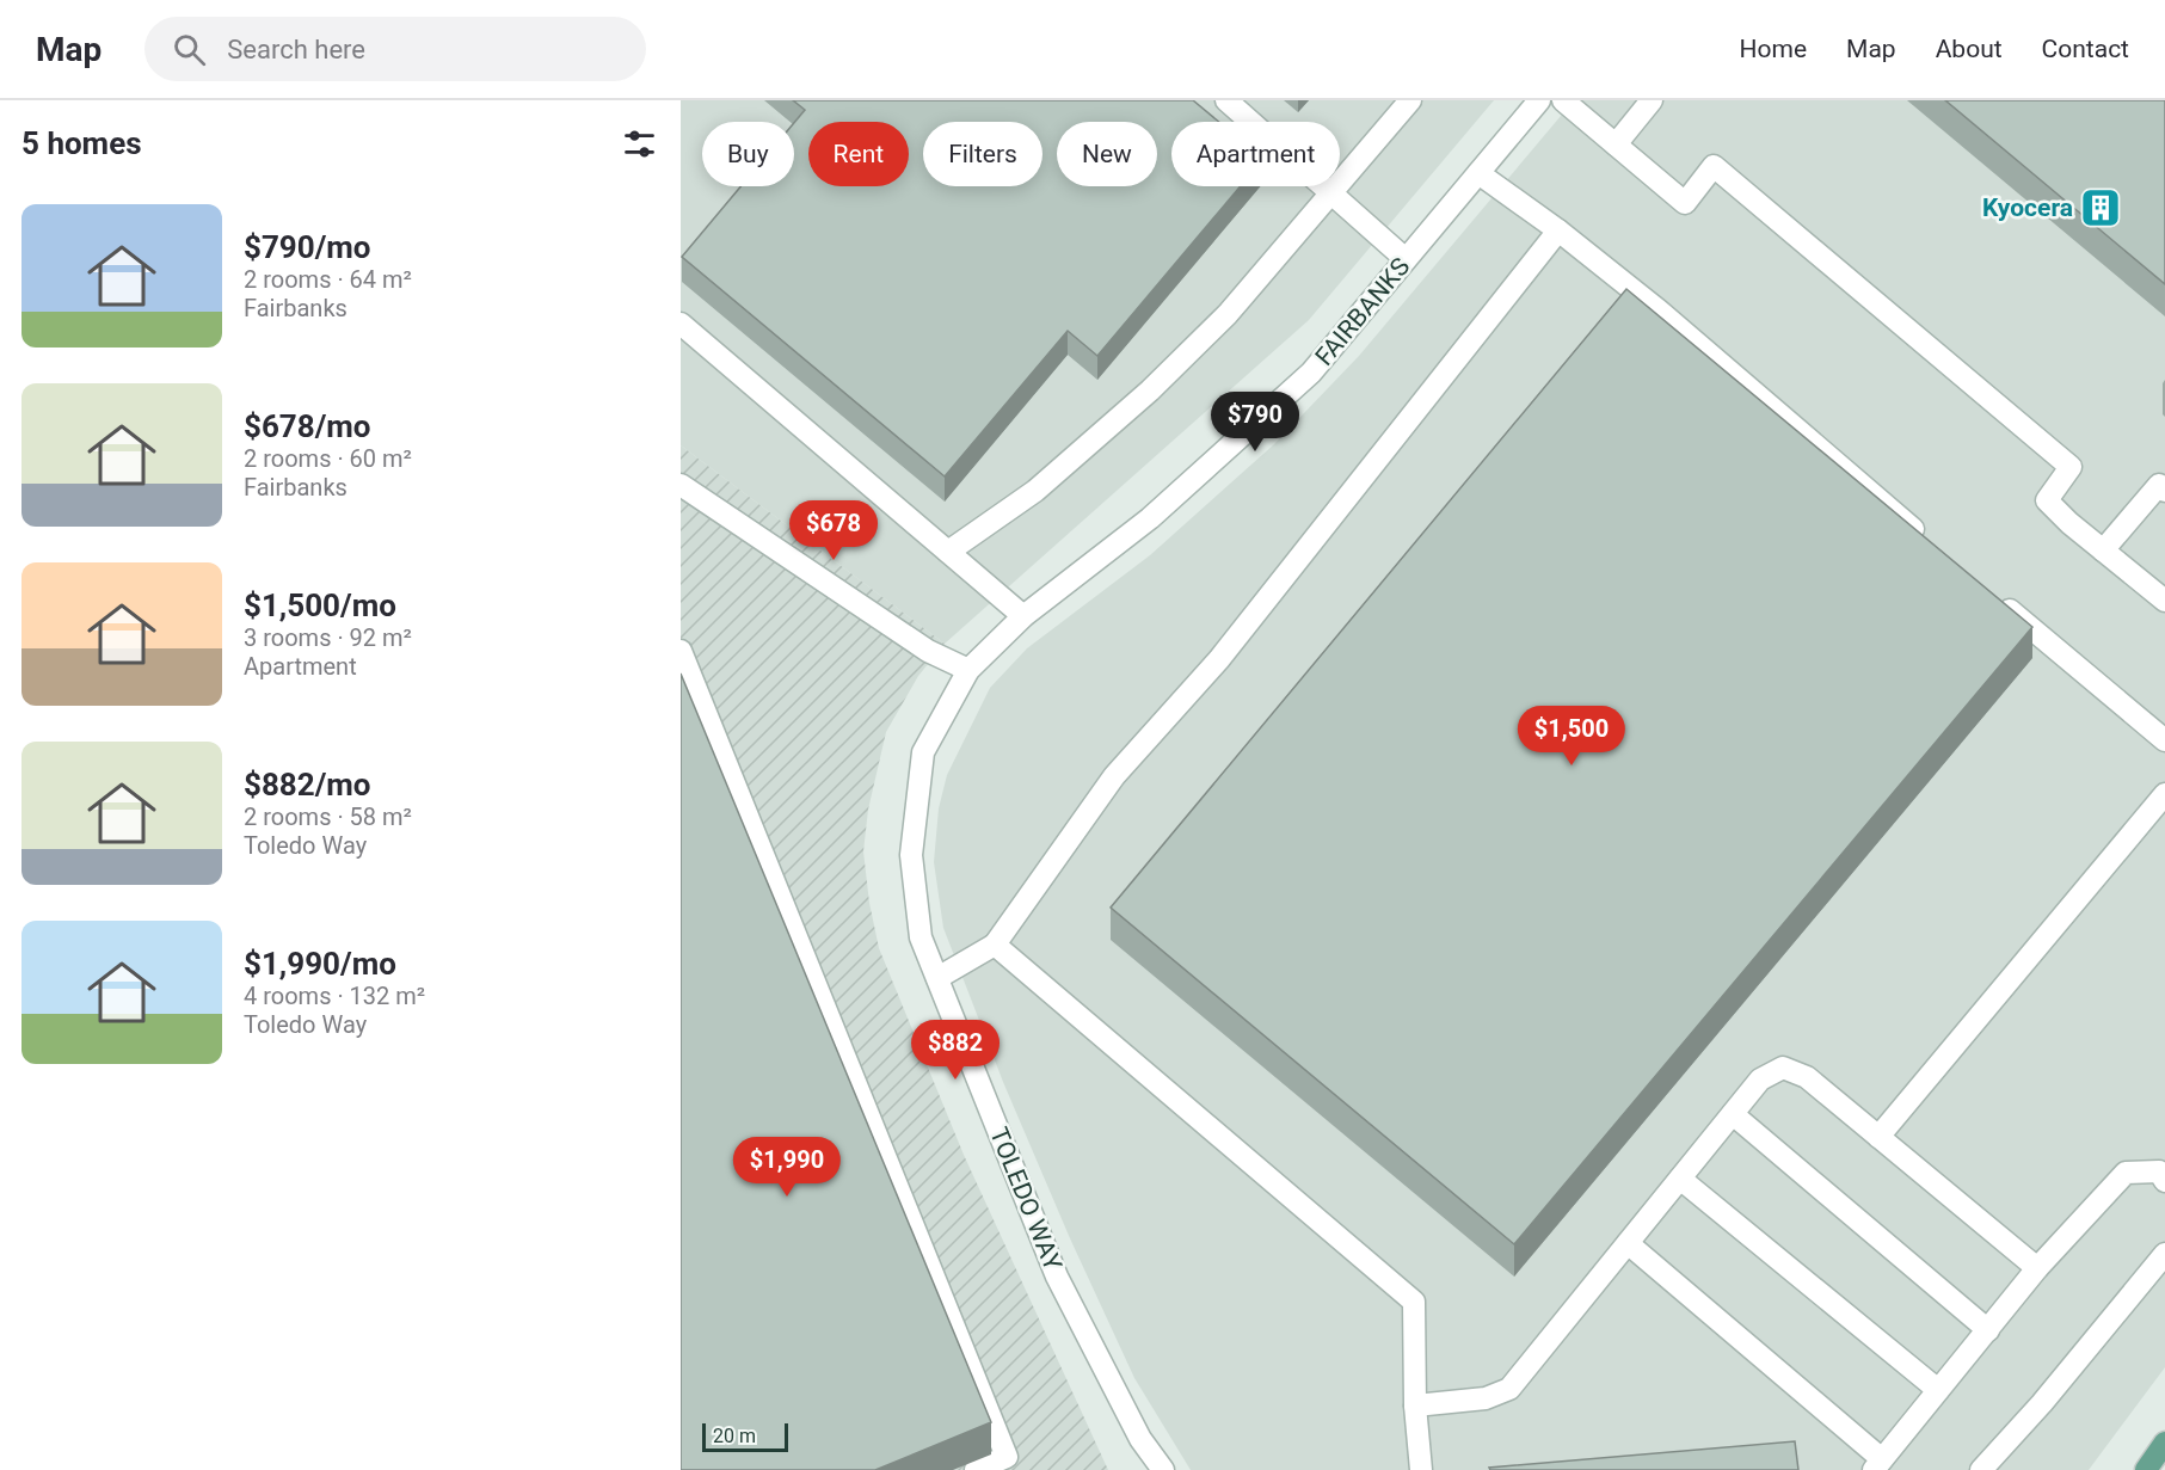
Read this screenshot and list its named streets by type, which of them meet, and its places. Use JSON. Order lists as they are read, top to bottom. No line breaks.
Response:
{"streets":{"street":["FAIRBANKS","TOLEDO WAY"]},"crossings":[["FAIRBANKS","TOLEDO WAY"]],"places":{"building":["Kyocera"]},"scale_bar":"20 m","page":{"header":"Map","search":"Search here","nav":["Home","Map","About","Contact"],"heading":"5 homes","chip":["Buy","Rent","Filters","New","Apartment"],"list":[{"name":"$790/mo","note":"2 rooms · 64 m² · Fairbanks"},{"name":"$678/mo","note":"2 rooms · 60 m² · Fairbanks"},{"name":"$1,500/mo","note":"3 rooms · 92 m² · Apartment"},{"name":"$882/mo","note":"2 rooms · 58 m² · Toledo Way"},{"name":"$1,990/mo","note":"4 rooms · 132 m² · Toledo Way"}],"price":["$790","$678","$1,500","$882","$1,990"],"scale":"20 m"}}
